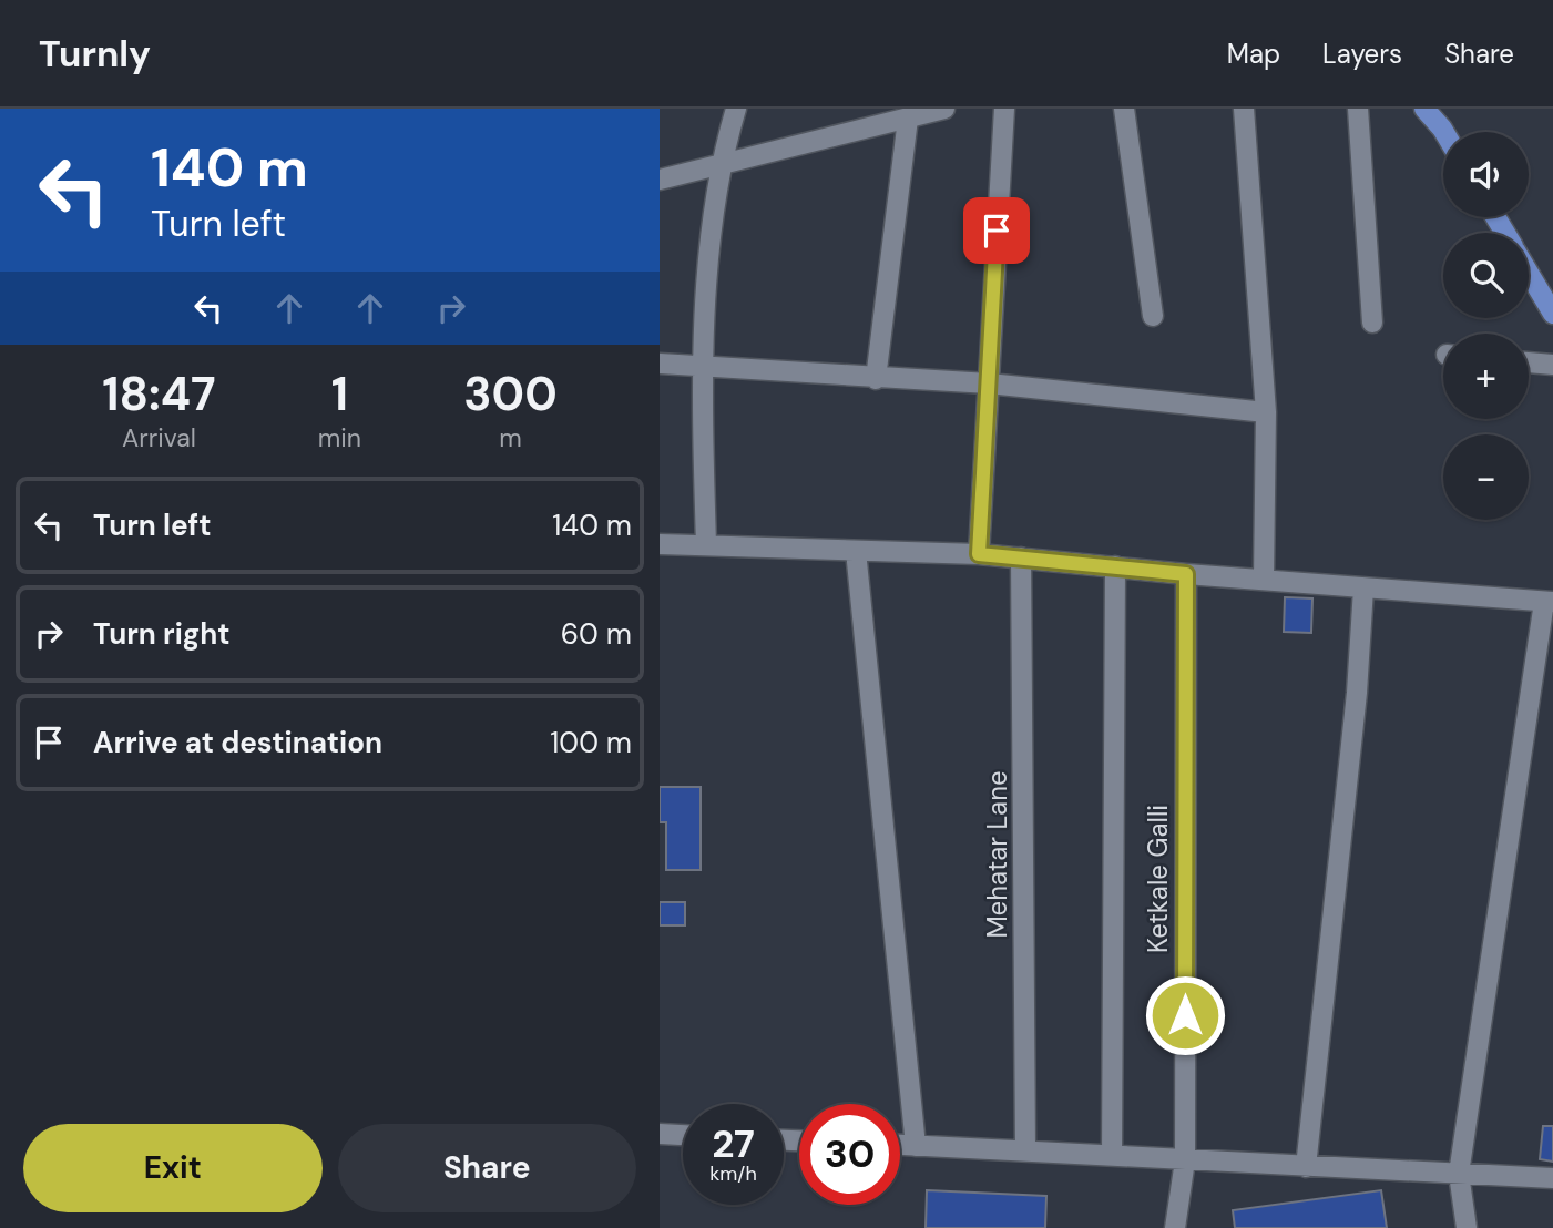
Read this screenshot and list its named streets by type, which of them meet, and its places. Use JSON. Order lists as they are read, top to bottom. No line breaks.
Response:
{"streets":{"street":["Mehatar Lane","Ketkale Galli"]},"page":{"header":"Turnly","nav":["Map","Layers","Share"],"turn":["140 m","Turn left"],"map_buttons":["+","−"],"eta":["18:47","Arrival","1","min","300","m"],"list":[{"name":"Turn left","value":"140 m"},{"name":"Turn right","value":"60 m"},{"name":"Arrive at destination","value":"100 m"}],"speed":"27 km/h","limit":"30","buttons":["Exit","Share"]}}
